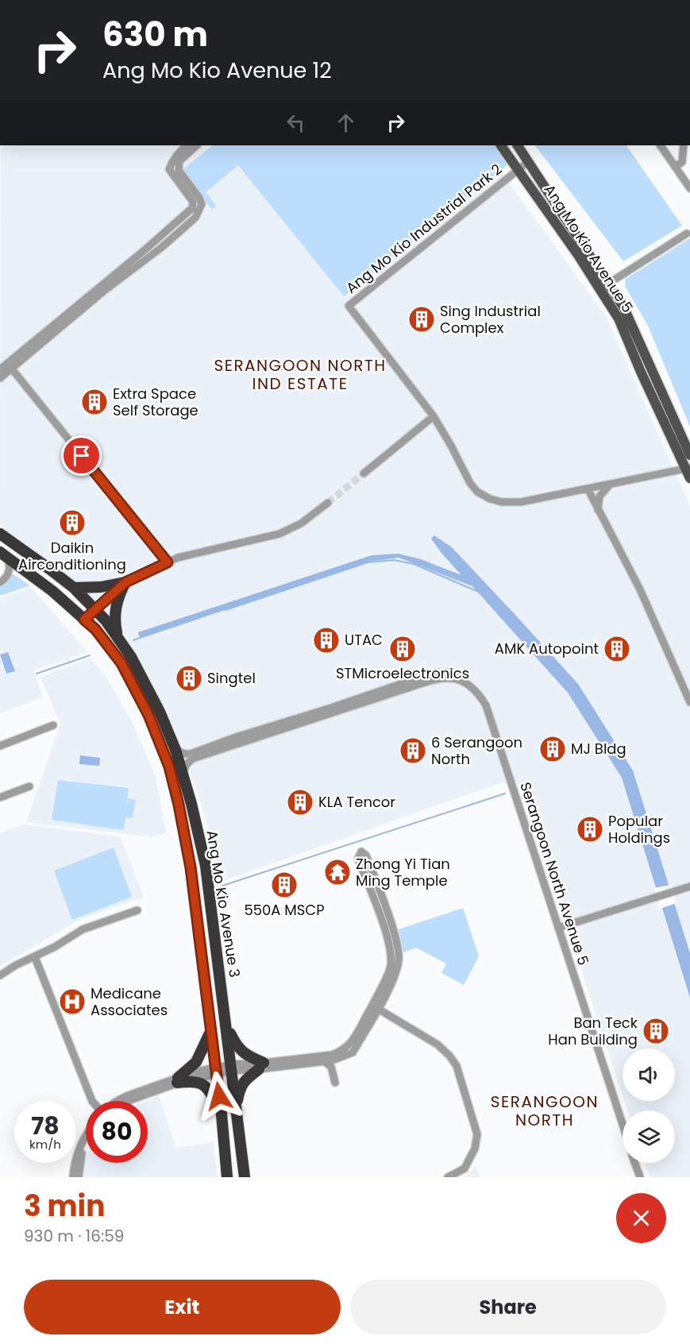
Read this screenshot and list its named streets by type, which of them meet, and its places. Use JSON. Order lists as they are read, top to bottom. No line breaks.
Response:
{"streets":{"highway":["Ang Mo Kio Avenue 3"],"main road":["Ang Mo Kio Avenue 5"],"street":["Ang Mo Kio Industrial Park 2","Serangoon North Avenue 5"]},"crossings":[["Ang Mo Kio Industrial Park 2","Ang Mo Kio Avenue 5"],["Serangoon North Avenue 5","Ang Mo Kio Avenue 3"]],"districts":["SERANGOON NORTH IND ESTATE","SERANGOON NORTH"],"places":{"building":["Sing Industrial Complex","Extra Space Self Storage","Daikin Airconditioning","UTAC","STMicroelectronics","AMK Autopoint","Singtel","MJ Bldg","6 Serangoon North","KLA Tencor","Popular Holdings","550A MSCP","Ban Teck Han Building"],"temple":["Zhong Yi Tian Ming Temple"],"hospital":["Medicane Associates"]},"page":{"turn":["630 m","Ang Mo Kio Avenue 12"],"speed":"78 km/h","limit":"80","heading":["3 min","930 m · 16:59"],"buttons":["Exit","Share"]}}
